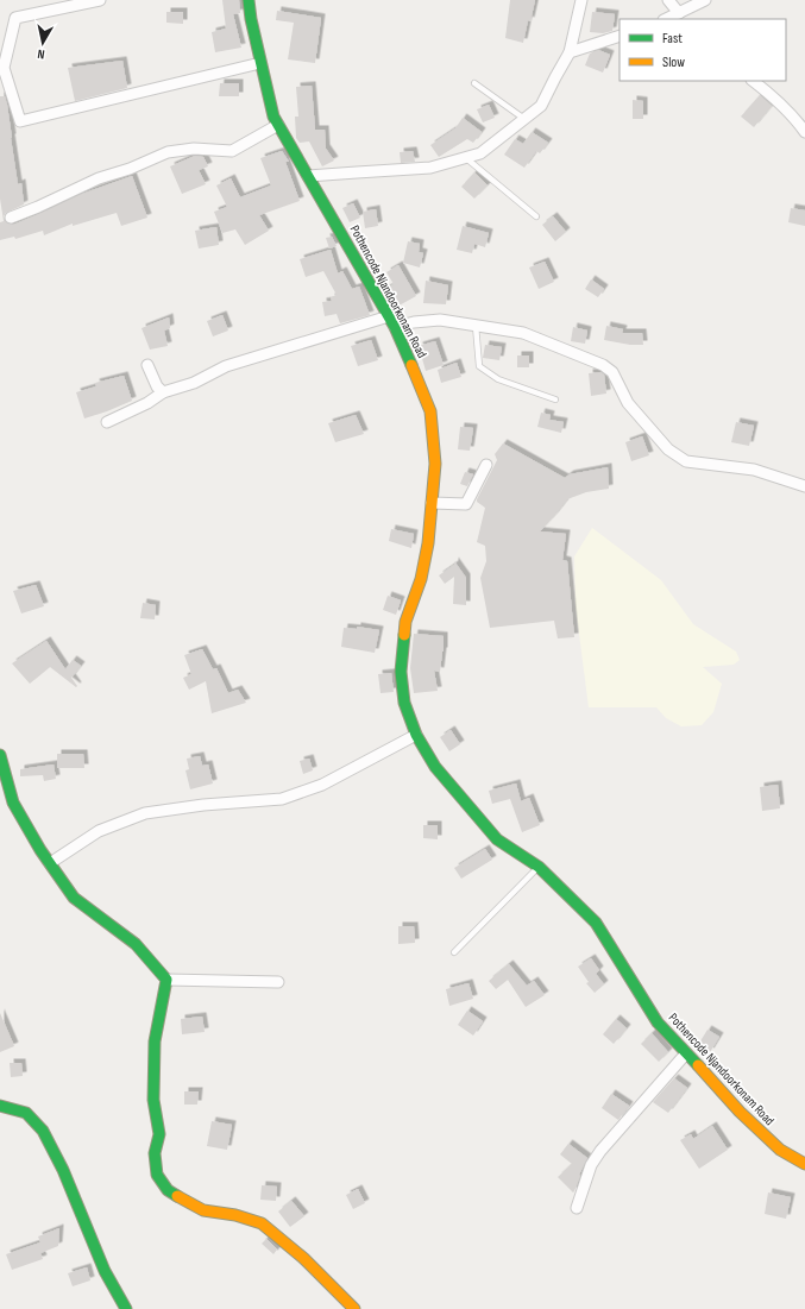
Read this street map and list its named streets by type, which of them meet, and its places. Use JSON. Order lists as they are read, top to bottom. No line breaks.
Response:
{"streets":{"main road":["Pothencode Njandoorkonam Road"]},"legend":["Fast","Slow"],"north":"bottom"}
